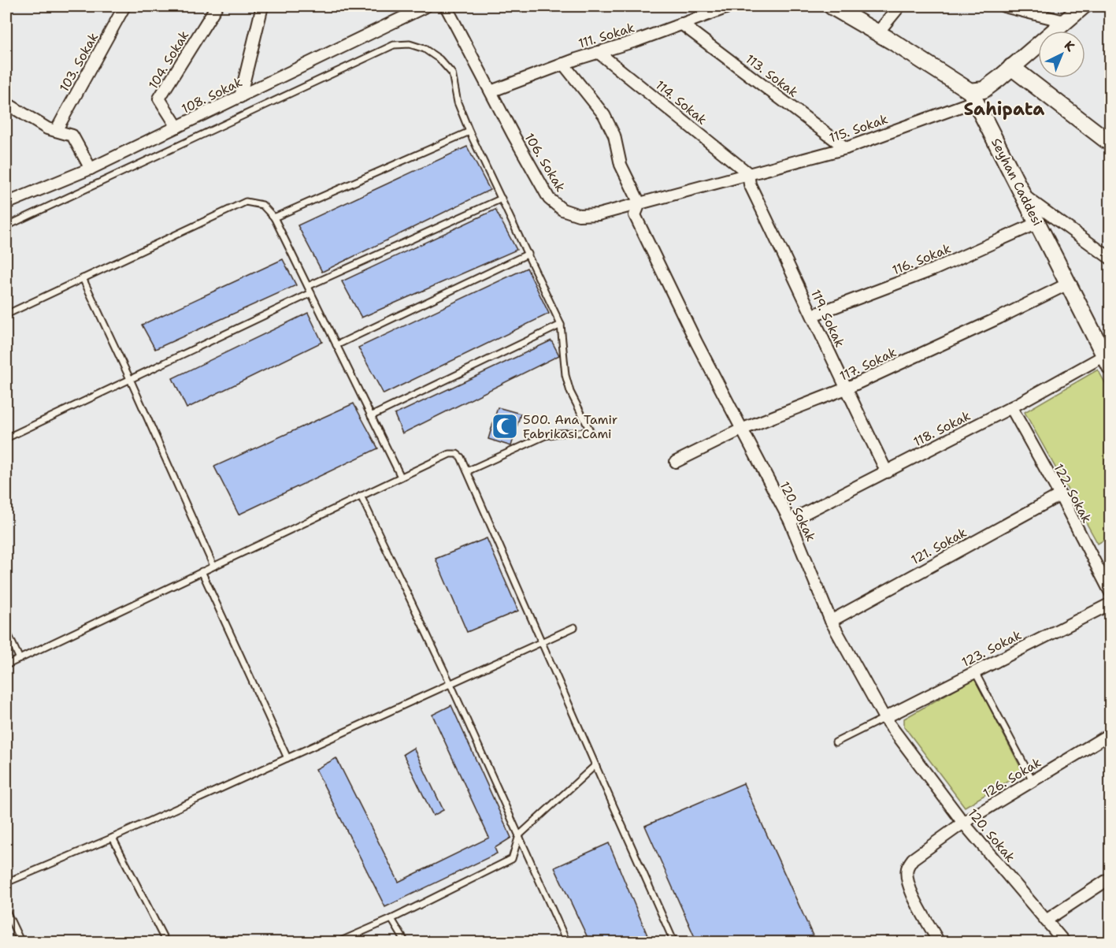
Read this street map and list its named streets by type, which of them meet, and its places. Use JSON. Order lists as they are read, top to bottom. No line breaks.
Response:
{"streets":{"main road":["Seyhan Caddesi"],"street":["111. Sokak","104. Sokak","103. Sokak","113. Sokak","108. Sokak","114. Sokak","115. Sokak","106. Sokak","116. Sokak","119. Sokak","117. Sokak","118. Sokak","122. Sokak","120. Sokak","121. Sokak","123. Sokak","126. Sokak"]},"crossings":[["111. Sokak","113. Sokak"],["111. Sokak","114. Sokak"],["111. Sokak","106. Sokak"],["111. Sokak","120. Sokak"],["104. Sokak","108. Sokak"],["113. Sokak","115. Sokak"],["114. Sokak","115. Sokak"],["114. Sokak","106. Sokak"],["114. Sokak","119. Sokak"],["115. Sokak","106. Sokak"],["115. Sokak","Seyhan Caddesi"],["115. Sokak","119. Sokak"],["106. Sokak","119. Sokak"],["106. Sokak","120. Sokak"],["Seyhan Caddesi","116. Sokak"],["Seyhan Caddesi","117. Sokak"],["Seyhan Caddesi","118. Sokak"],["116. Sokak","119. Sokak"],["119. Sokak","117. Sokak"],["119. Sokak","118. Sokak"],["117. Sokak","120. Sokak"],["118. Sokak","122. Sokak"],["118. Sokak","120. Sokak"],["122. Sokak","121. Sokak"],["120. Sokak","121. Sokak"],["120. Sokak","123. Sokak"],["120. Sokak","126. Sokak"]],"districts":["Sahipata"],"places":{"mosque":["500. Ana Tamir Fabrikasi Cami"]},"north":"top right"}
